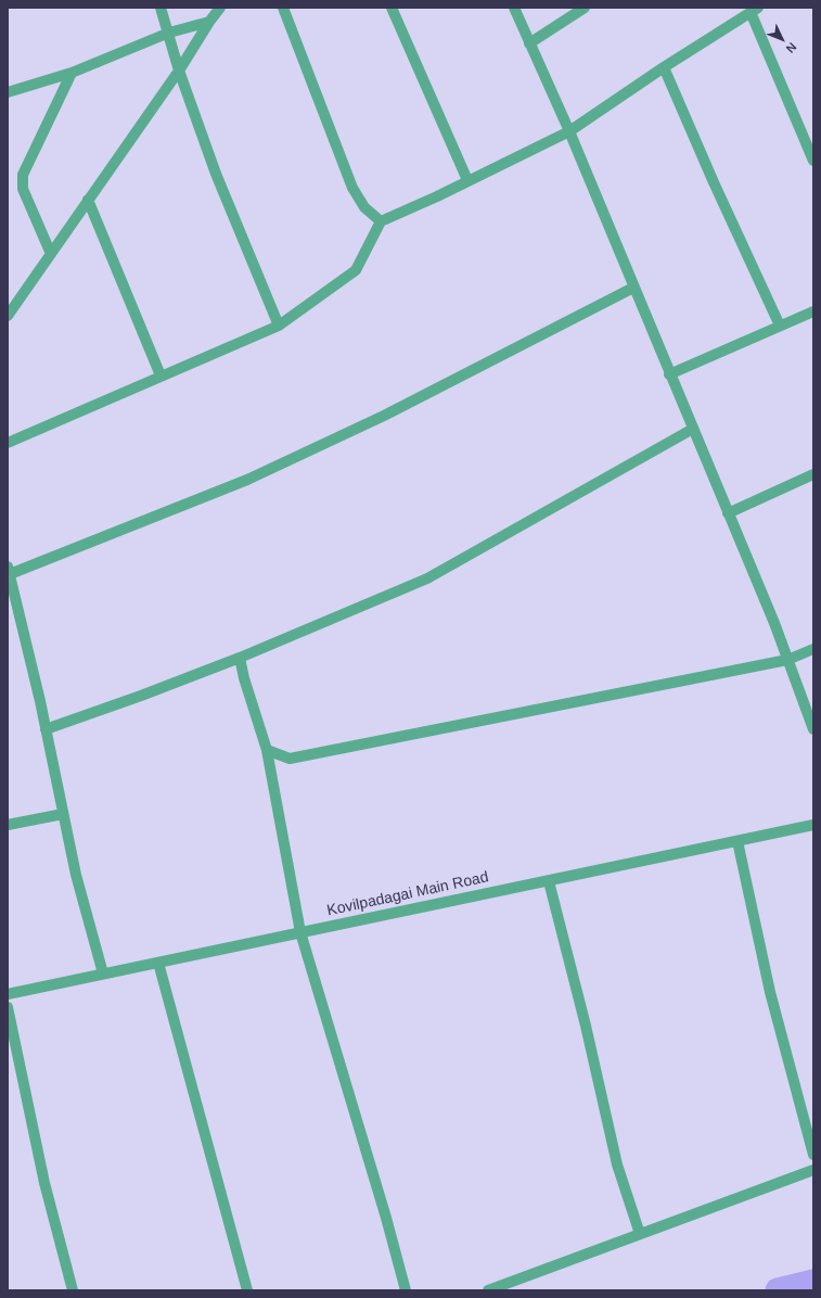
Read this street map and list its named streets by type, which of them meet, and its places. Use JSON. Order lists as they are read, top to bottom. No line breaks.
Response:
{"streets":{"street":["Kovilpadagai Main Road"]},"north":"bottom right"}
